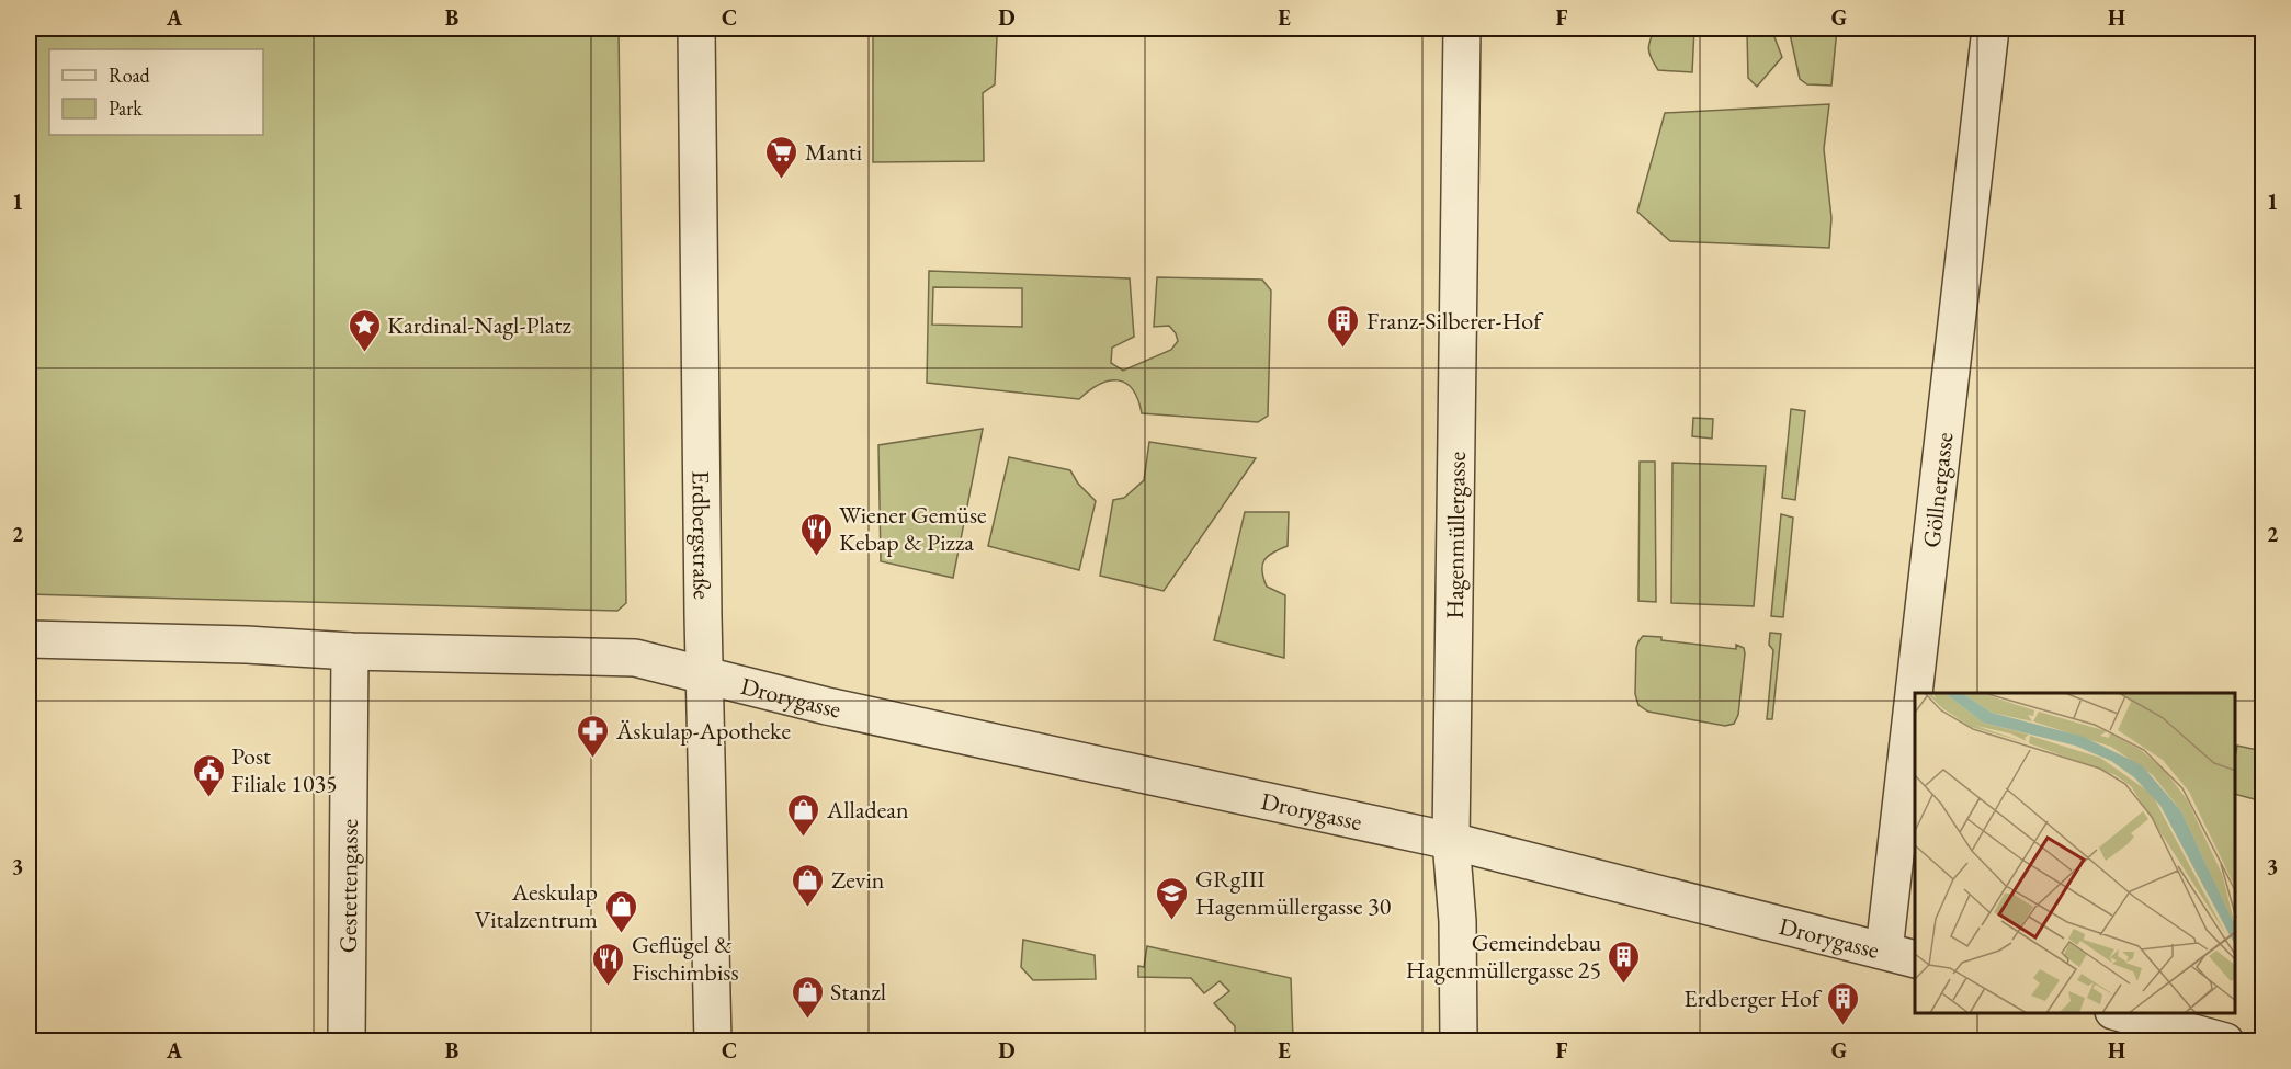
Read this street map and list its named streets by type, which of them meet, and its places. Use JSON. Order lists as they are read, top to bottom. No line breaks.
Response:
{"streets":{"street":["Göllnergasse","Erdbergstraße","Hagenmüllergasse","Drorygasse","Gestettengasse"]},"crossings":[["Göllnergasse","Drorygasse"],["Erdbergstraße","Drorygasse"],["Hagenmüllergasse","Drorygasse"]],"places":{"supermarket":["Manti"],"building":["Franz-Silberer-Hof","Gemeindebau Hagenmüllergasse 25","Erdberger Hof"],"place":["Kardinal-Nagl-Platz"],"restaurant":["Wiener Gemüse Kebap & Pizza","Geflügel & Fischimbiss"],"pharmacy":["Äskulap-Apotheke"],"public building":["Post Filiale 1035"],"shop":["Alladean","Zevin","Aeskulap Vitalzentrum","Stanzl"],"school or university":["GRgIII Hagenmüllergasse 30"]},"legend":["Road","Park"],"grid":{"columns":["A","B","C","D","E","F","G","H"],"rows":["1","2","3"]}}
